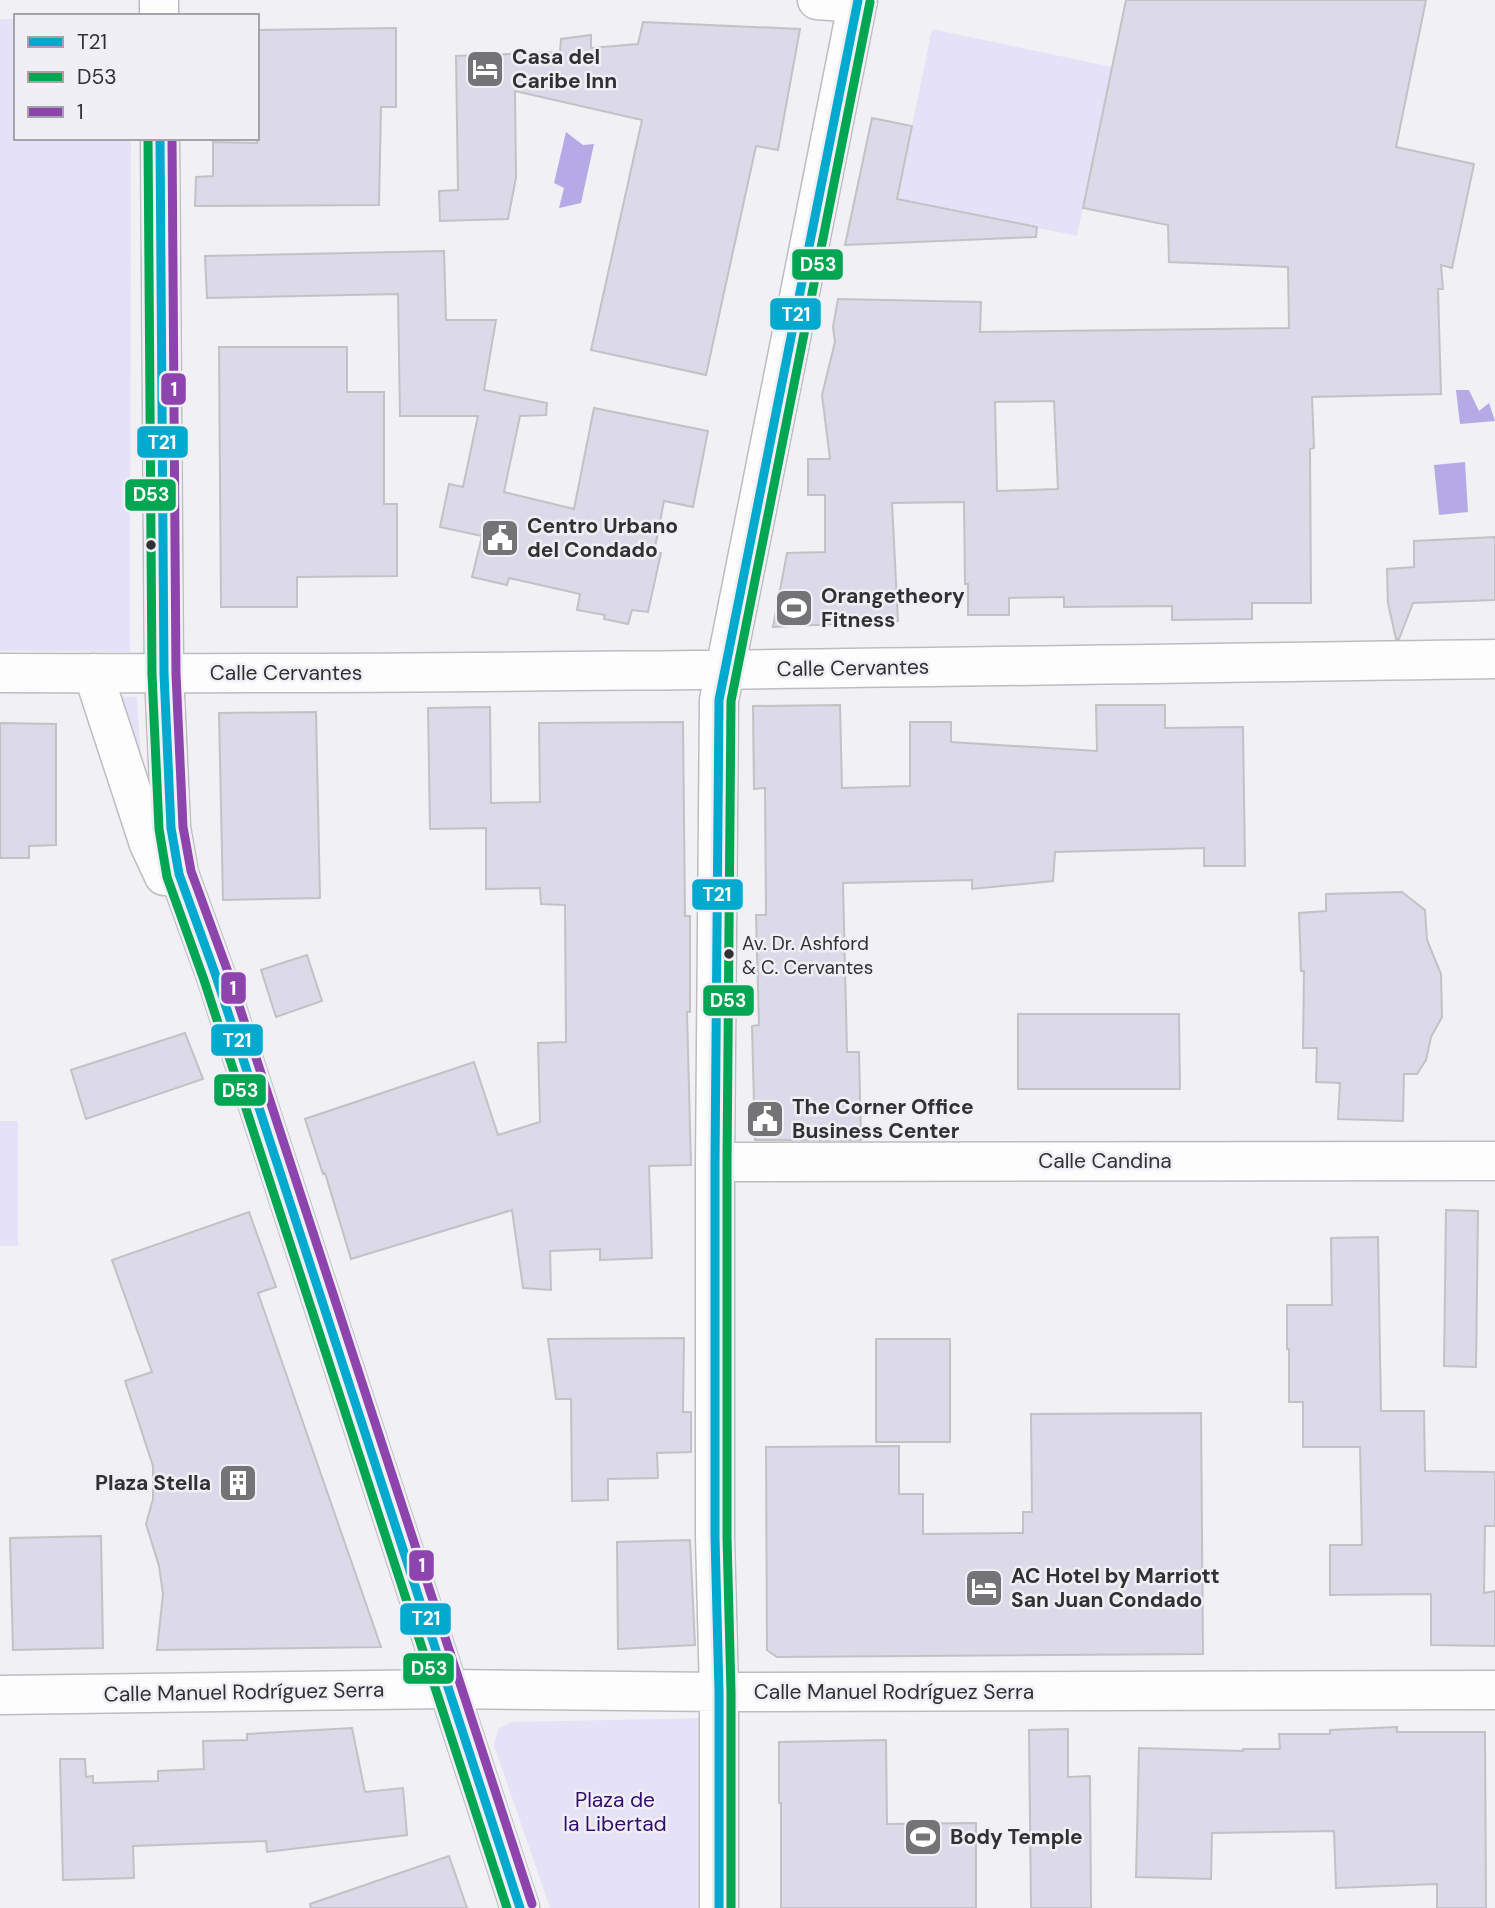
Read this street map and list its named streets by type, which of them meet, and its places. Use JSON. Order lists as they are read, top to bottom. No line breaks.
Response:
{"streets":{"street":["Calle Cervantes","Calle Candina","Calle Manuel Rodríguez Serra"]},"parks":["Plaza de la Libertad"],"places":{"hotel":["Casa del Caribe Inn","AC Hotel by Marriott San Juan Condado"],"public building":["Centro Urbano del Condado","The Corner Office Business Center"],"sports":["Orangetheory Fitness","Body Temple"],"other":["Av. Dr. Ashford & C. Cervantes"],"building":["Plaza Stella"]},"lines":["transit line T21","transit line D53","transit line 1"],"legend":["T21","D53","1"]}
